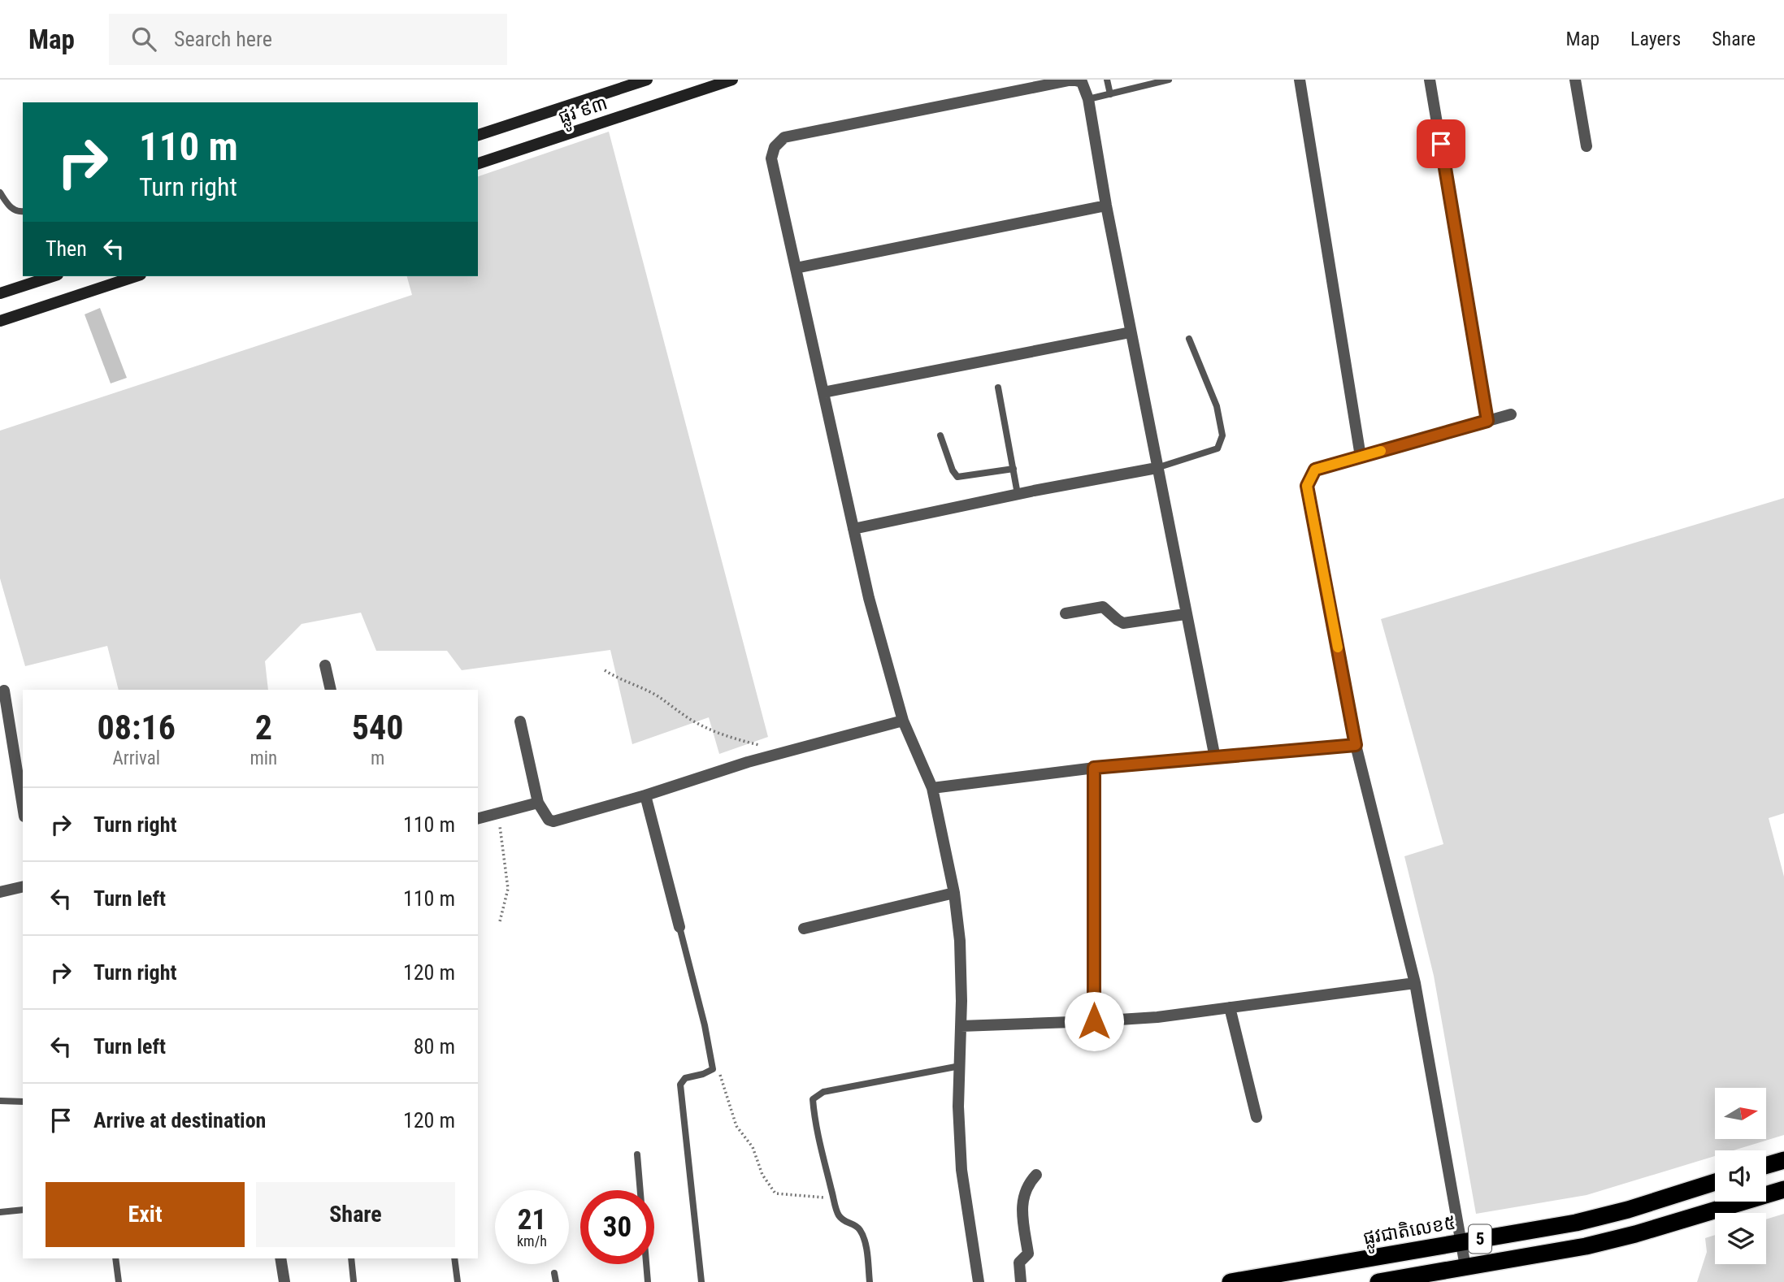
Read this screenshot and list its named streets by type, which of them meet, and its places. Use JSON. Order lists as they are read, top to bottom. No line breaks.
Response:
{"streets":{"highway":["ផ្លូវជាតិលេខ៥","5"],"street":["ផ្លូវ ៩៣"]},"north":"right","page":{"header":"Map","search":"Search here","nav":["Map","Layers","Share"],"turn":["110 m","Turn right"],"then":"Then","eta":["08:16","Arrival","2","min","540","m"],"list":[{"name":"Turn right","value":"110 m"},{"name":"Turn left","value":"110 m"},{"name":"Turn right","value":"120 m"},{"name":"Turn left","value":"80 m"},{"name":"Arrive at destination","value":"120 m"}],"buttons":["Exit","Share"],"speed":"21 km/h","limit":"30"}}
